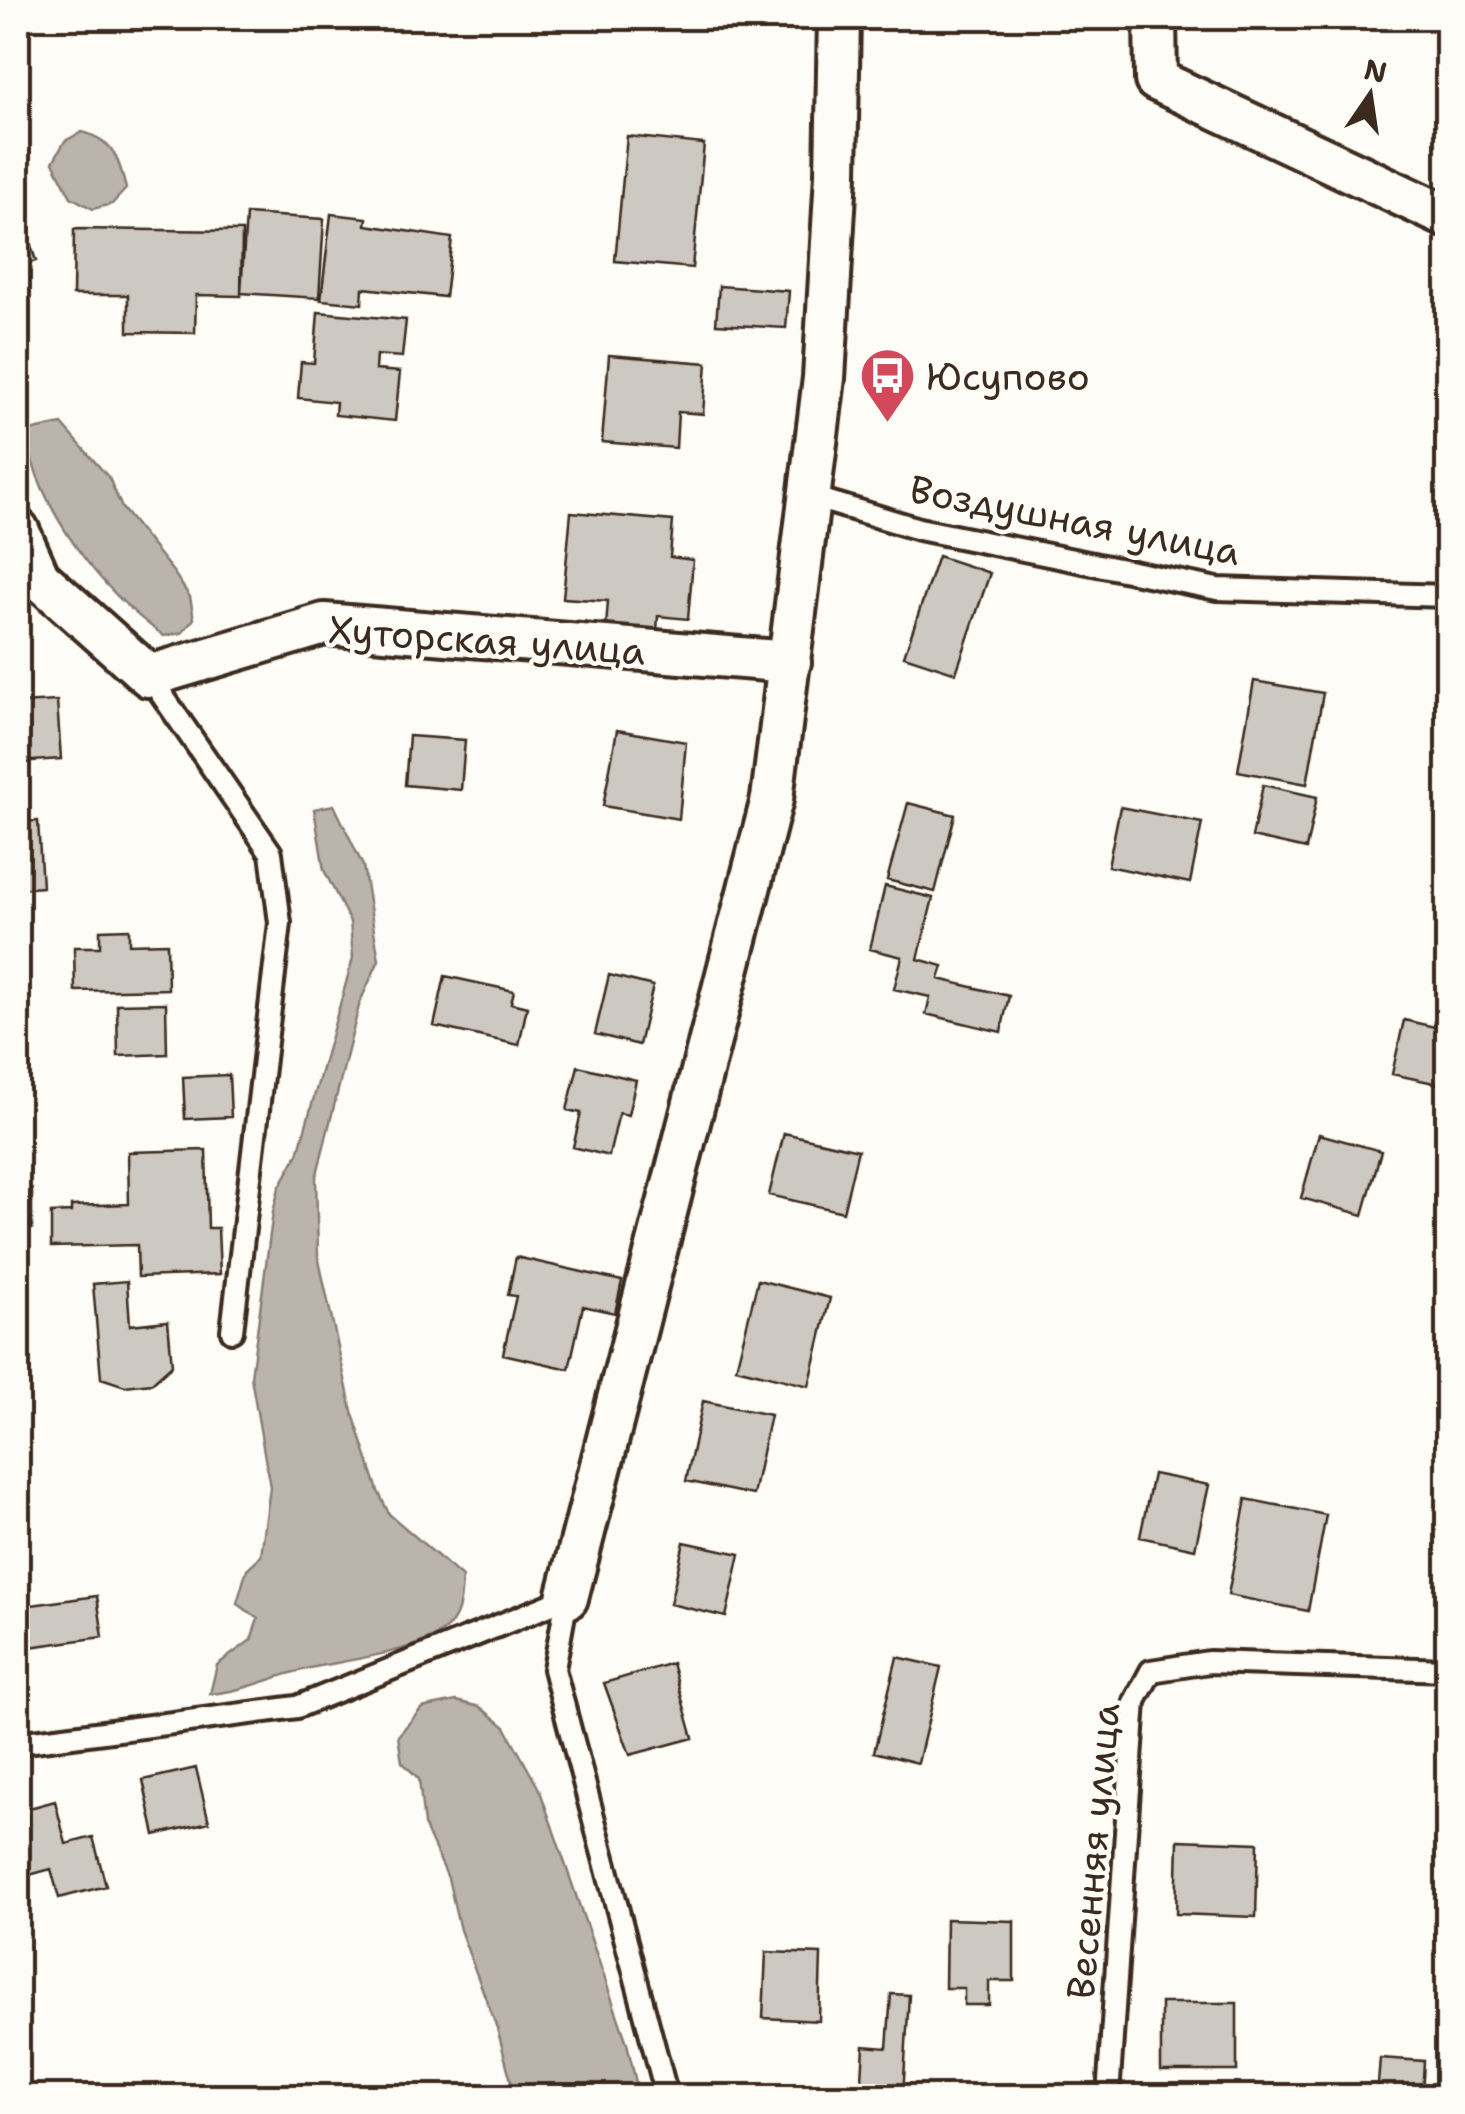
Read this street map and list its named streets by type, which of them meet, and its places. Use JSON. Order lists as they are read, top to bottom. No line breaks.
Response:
{"streets":{"street":["Хуторская улица"],"lane":["Воздушная улица","Весенняя улица"]},"places":{"bus stop":["Юсупово"]},"north":"top"}
